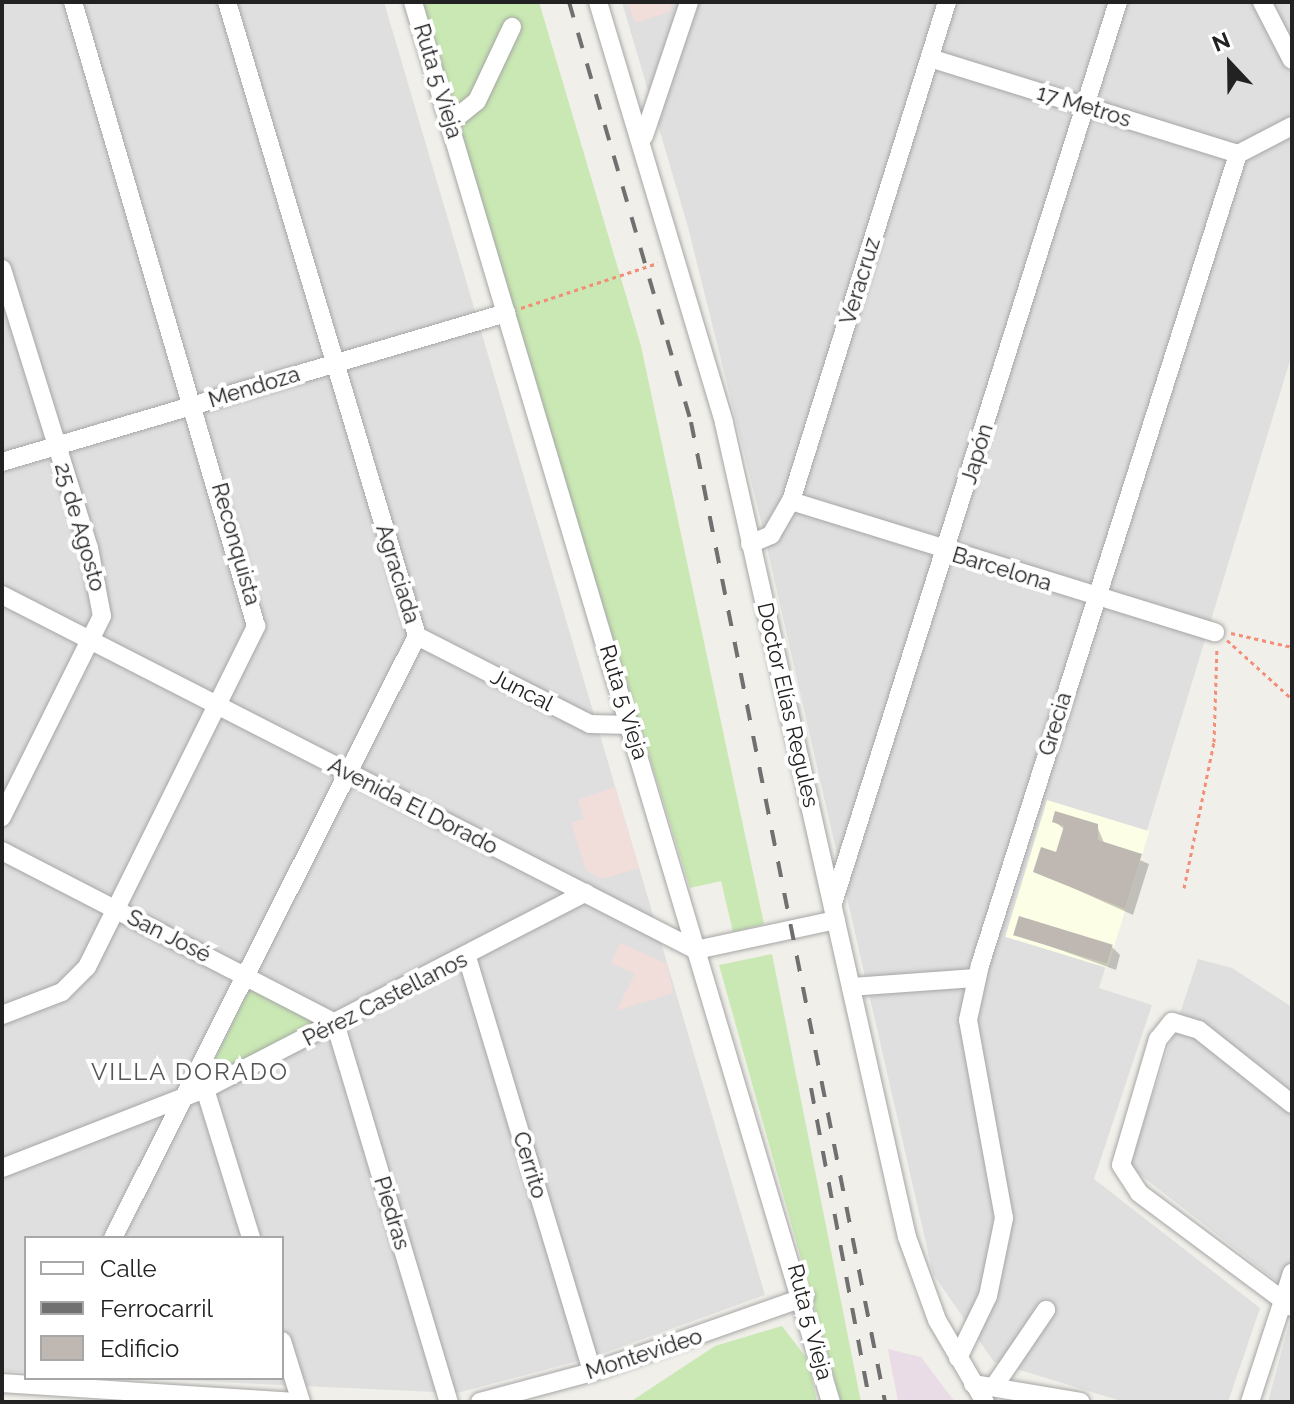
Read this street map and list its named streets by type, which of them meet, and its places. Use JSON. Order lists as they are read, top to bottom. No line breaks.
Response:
{"streets":{"street":["Ruta 5 Vieja","17 Metros","Veracruz","Mendoza","Japón","25 de Agosto","Reconquista","Barcelona","Agraciada","Juncal","Doctor Elías Regules","Grecia","Avenida El Dorado","San José","Pérez Castellanos","Cerrito","Piedras","Montevideo"]},"crossings":[["Ruta 5 Vieja","Mendoza"],["Ruta 5 Vieja","Juncal"],["Ruta 5 Vieja","Avenida El Dorado"],["Ruta 5 Vieja","Montevideo"],["17 Metros","Veracruz"],["17 Metros","Japón"],["17 Metros","Grecia"],["Veracruz","Barcelona"],["Veracruz","Doctor Elías Regules"],["Mendoza","25 de Agosto"],["Mendoza","Reconquista"],["Mendoza","Agraciada"],["Japón","Barcelona"],["Japón","Doctor Elías Regules"],["25 de Agosto","Avenida El Dorado"],["Reconquista","Avenida El Dorado"],["Reconquista","San José"],["Barcelona","Grecia"],["Agraciada","Juncal"],["Agraciada","Avenida El Dorado"],["Agraciada","San José"],["Agraciada","Pérez Castellanos"],["Doctor Elías Regules","Grecia"],["Avenida El Dorado","Pérez Castellanos"],["San José","Pérez Castellanos"],["San José","Piedras"],["Pérez Castellanos","Cerrito"],["Pérez Castellanos","Piedras"],["Cerrito","Montevideo"]],"districts":["VILLA DORADO"],"legend":["Calle","Ferrocarril","Edificio"],"north":"top"}
